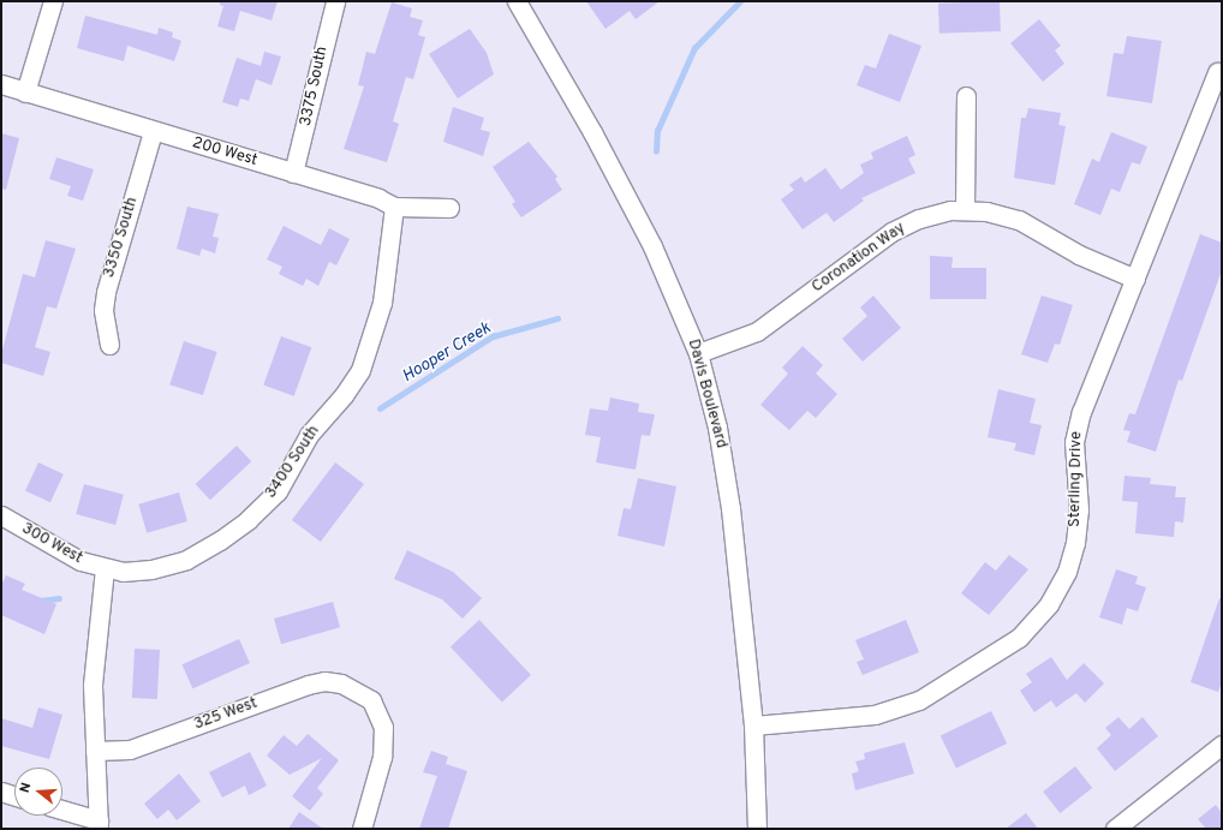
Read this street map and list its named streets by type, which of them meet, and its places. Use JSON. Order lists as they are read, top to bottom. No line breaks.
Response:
{"streets":{"street":["3375 South","200 West","3350 South","Coronation Way","Davis Boulevard","3400 South","Sterling Drive","300 West","325 West"]},"crossings":[["3375 South","200 West"],["200 West","3350 South"],["200 West","3400 South"],["Coronation Way","Davis Boulevard"],["Coronation Way","Sterling Drive"],["Davis Boulevard","Sterling Drive"],["3400 South","300 West"]],"water":["Hooper Creek"],"north":"left"}
